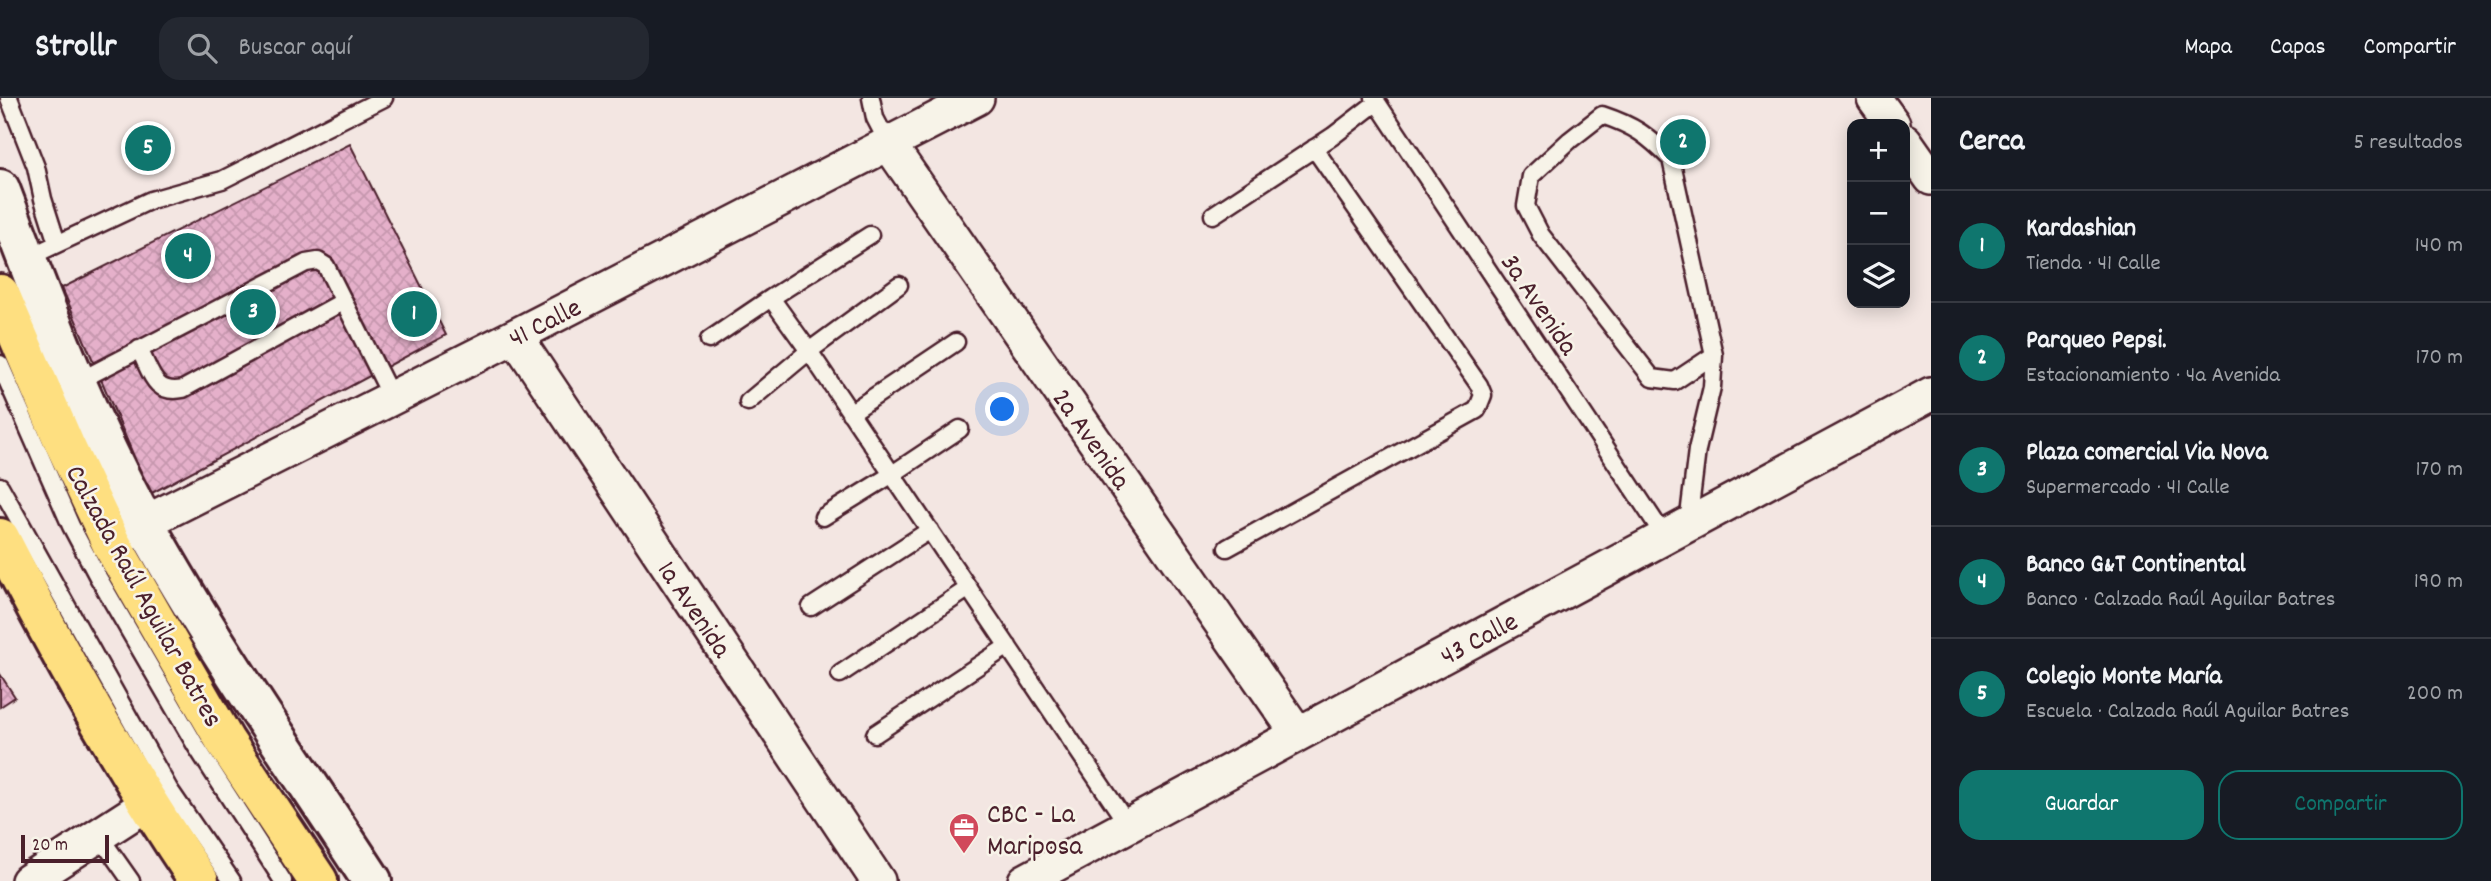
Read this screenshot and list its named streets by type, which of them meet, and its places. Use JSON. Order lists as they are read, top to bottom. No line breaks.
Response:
{"streets":{"highway":["Calzada Raúl Aguilar Batres"],"street":["41 Calle","2a Avenida","1a Avenida","43 Calle"],"lane":["3a Avenida"]},"crossings":[["3a Avenida","43 Calle"],["41 Calle","2a Avenida"],["41 Calle","Calzada Raúl Aguilar Batres"],["41 Calle","1a Avenida"],["2a Avenida","43 Calle"]],"places":{"office":["CBC - La Mariposa"]},"scale_bar":"20 m","page":{"header":"Strollr","search":"Buscar aquí","nav":["Mapa","Capas","Compartir"],"heading":["Cerca","5 resultados"],"pins":["2","5","4","3","1"],"map_buttons":["+","−"],"list":[{"mark":"1","name":"Kardashian","note":"Tienda · 41 Calle","value":"140 m"},{"mark":"2","name":"Parqueo Pepsi.","note":"Estacionamiento · 4a Avenida","value":"170 m"},{"mark":"3","name":"Plaza comercial Via Nova","note":"Supermercado · 41 Calle","value":"170 m"},{"mark":"4","name":"Banco G&T Continental","note":"Banco · Calzada Raúl Aguilar Batres","value":"190 m"},{"mark":"5","name":"Colegio Monte María","note":"Escuela · Calzada Raúl Aguilar Batres","value":"200 m"}],"buttons":["Guardar","Compartir"],"scale":"20 m"}}
